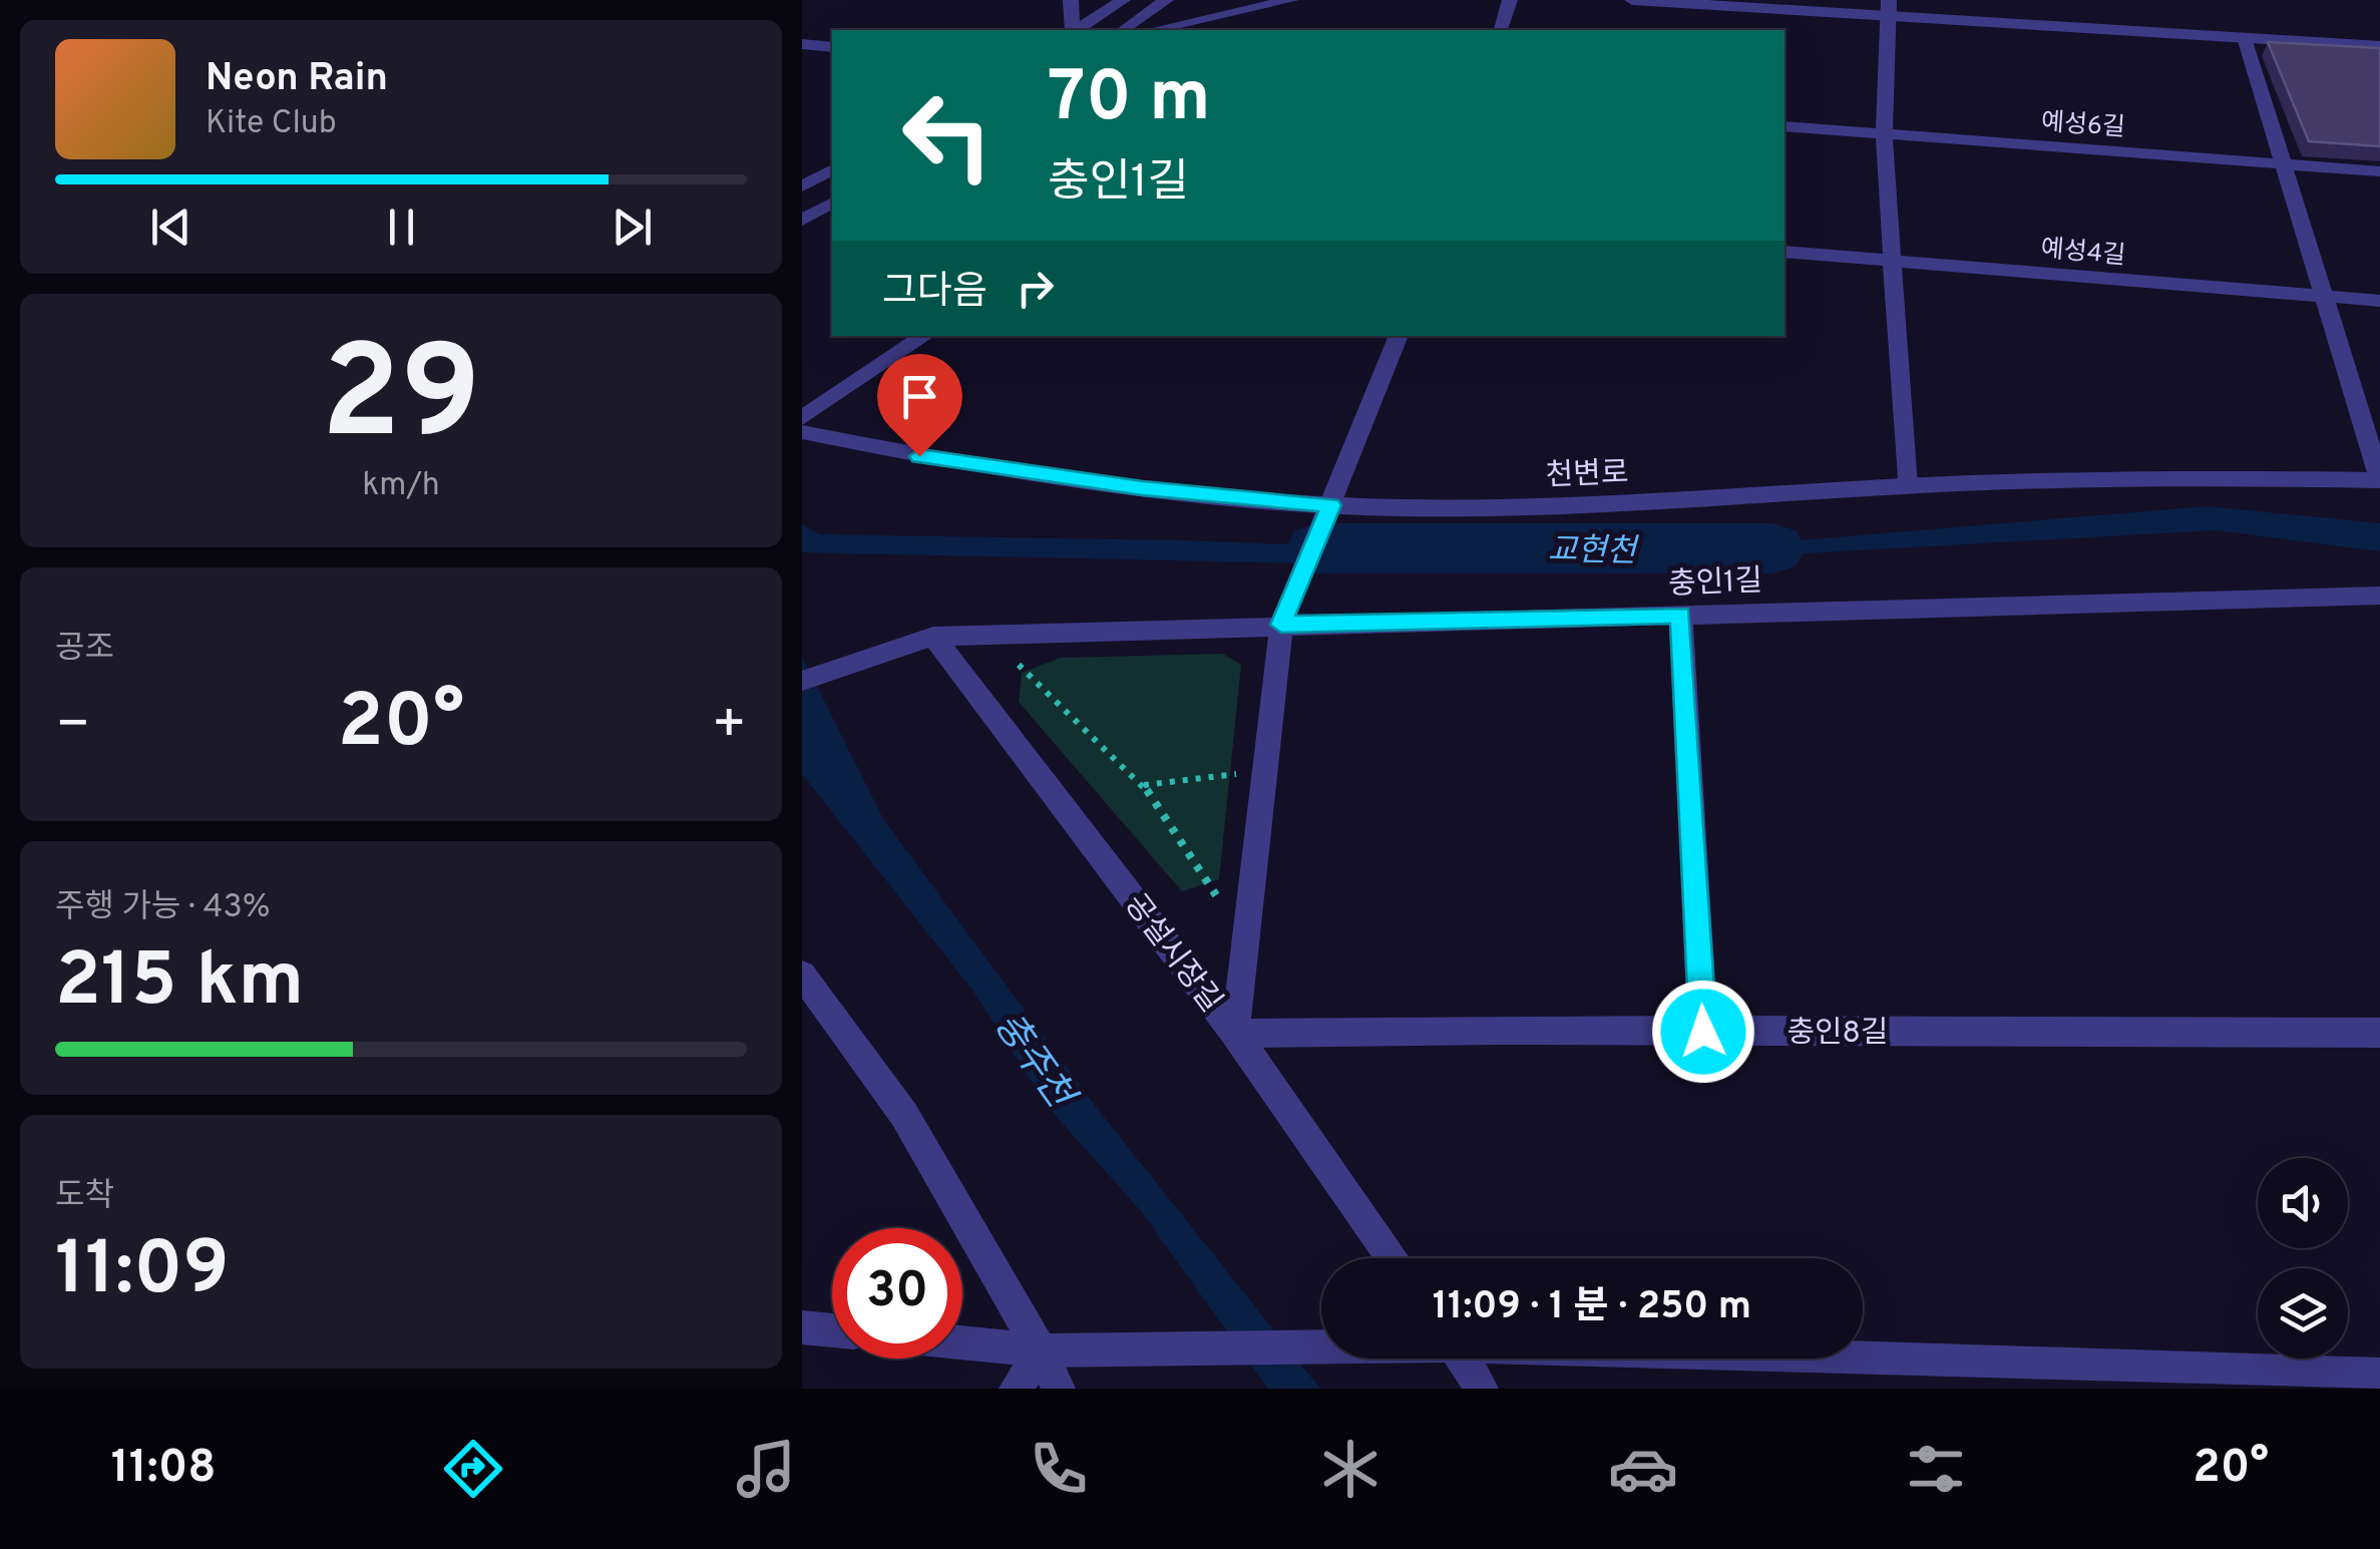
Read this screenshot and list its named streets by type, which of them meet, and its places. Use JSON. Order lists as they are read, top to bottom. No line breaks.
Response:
{"streets":{"street":["예성6길","예성4길","천변로","충인1길","공설시장길","충인8길"]},"crossings":[["충인1길","공설시장길"],["공설시장길","충인8길"]],"water":["교현천","충주천"],"page":{"turn":["70 m","충인1길"],"song":["Neon Rain","Kite Club"],"then":"그다음","tile":[["29","km/h"],"공조",["주행 가능 · 43%","215 km"],["도착","11:09"]],"heat":["−","20°","+"],"limit":"30","trip":"11:09 · 1 분 · 250 m","tabs":["11:08","20°"]}}
